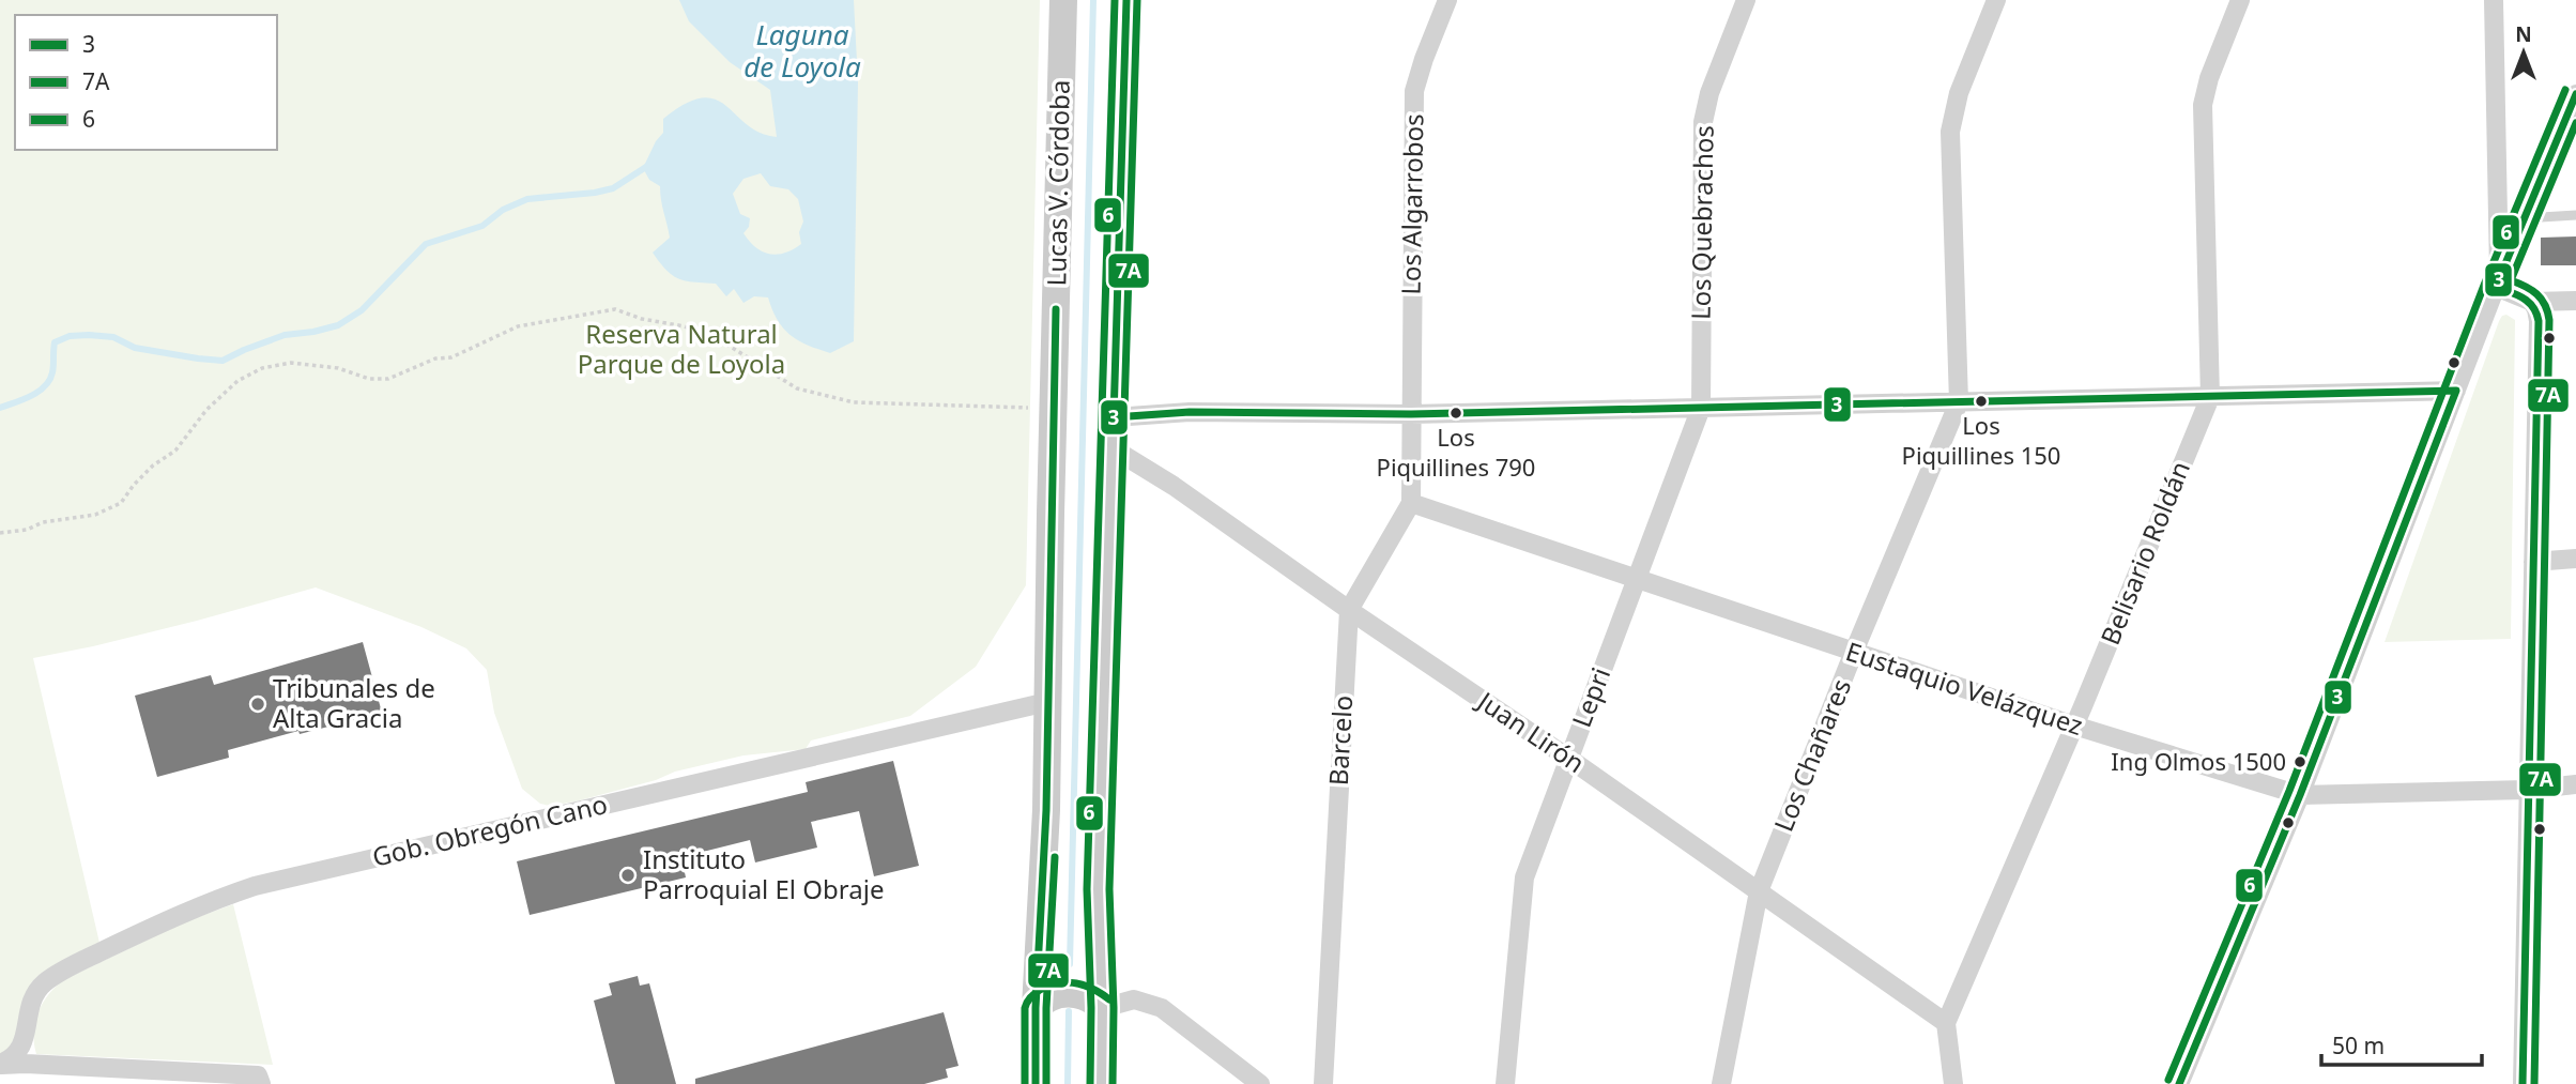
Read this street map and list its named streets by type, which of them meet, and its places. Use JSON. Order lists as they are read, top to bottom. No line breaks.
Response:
{"streets":{"main road":["Lucas V. Córdoba"],"street":["Los Algarrobos","Los Quebrachos","Belisario Roldán","Eustaquio Velázquez","Lepri","Juan Lirón","Barcelo","Los Chañares","Gob. Obregón Cano"]},"crossings":[["Lucas V. Córdoba","Gob. Obregón Cano"],["Los Quebrachos","Lepri"],["Belisario Roldán","Eustaquio Velázquez"],["Belisario Roldán","Juan Lirón"],["Eustaquio Velázquez","Lepri"],["Eustaquio Velázquez","Barcelo"],["Eustaquio Velázquez","Los Chañares"],["Lepri","Juan Lirón"],["Juan Lirón","Barcelo"],["Juan Lirón","Los Chañares"]],"water":["Laguna de Loyola"],"parks":["Reserva Natural Parque de Loyola"],"places":["Los Piquillines 150","Los Piquillines 790","Tribunales de Alta Gracia","Ing Olmos 1500","Instituto Parroquial El Obraje"],"lines":["transit line 3","transit line 7A","transit line 6"],"legend":["3","7A","6"],"scale_bar":"50 m","north":"top"}
